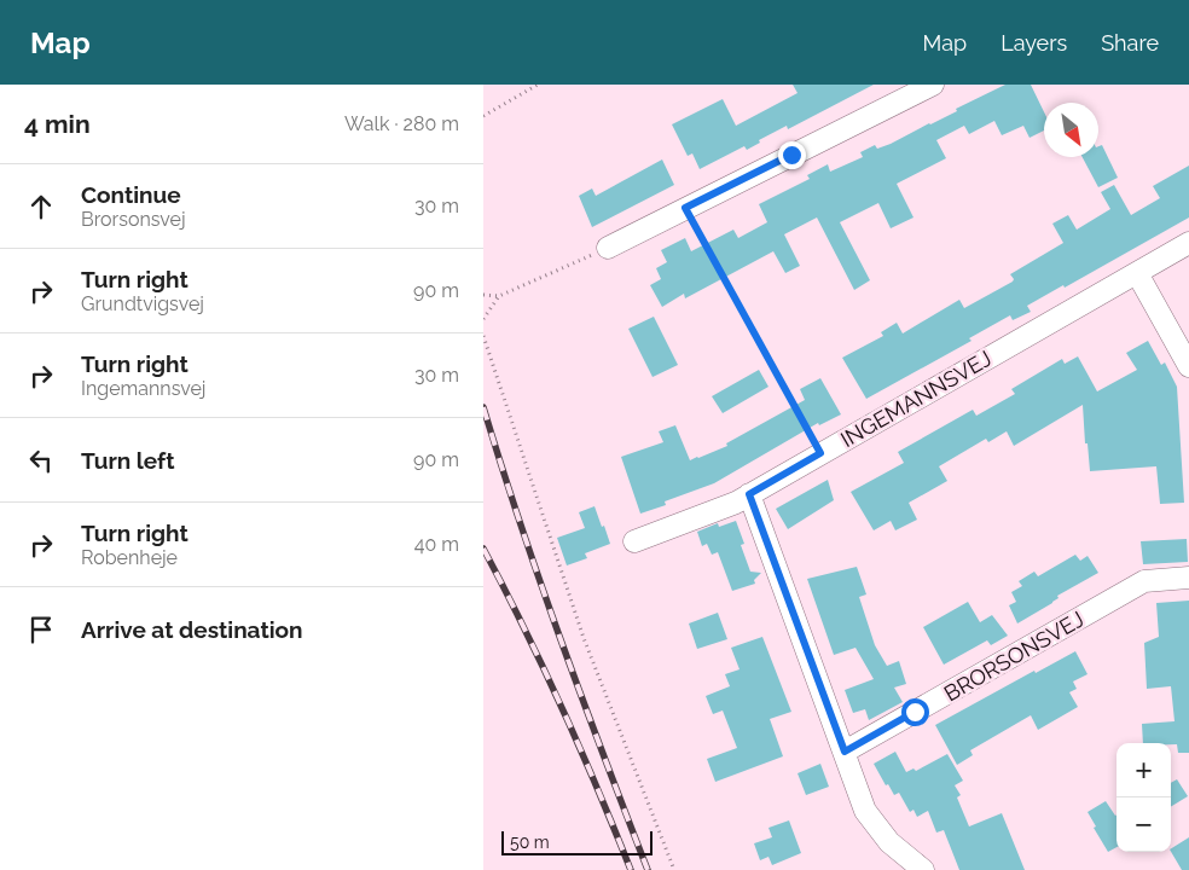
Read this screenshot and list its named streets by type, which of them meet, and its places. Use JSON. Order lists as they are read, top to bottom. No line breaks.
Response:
{"streets":{"street":["INGEMANNSVEJ","BRORSONSVEJ"]},"scale_bar":"50 m","north":"bottom right","page":{"header":"Map","nav":["Map","Layers","Share"],"heading":["4 min","Walk · 280 m"],"list":[["Continue","Brorsonsvej","30 m"],["Turn right","Grundtvigsvej","90 m"],["Turn right","Ingemannsvej","30 m"],["Turn left","90 m"],["Turn right","Robenheje","40 m"],"Arrive at destination"],"map_buttons":["+","−"],"scale":"50 m"}}
